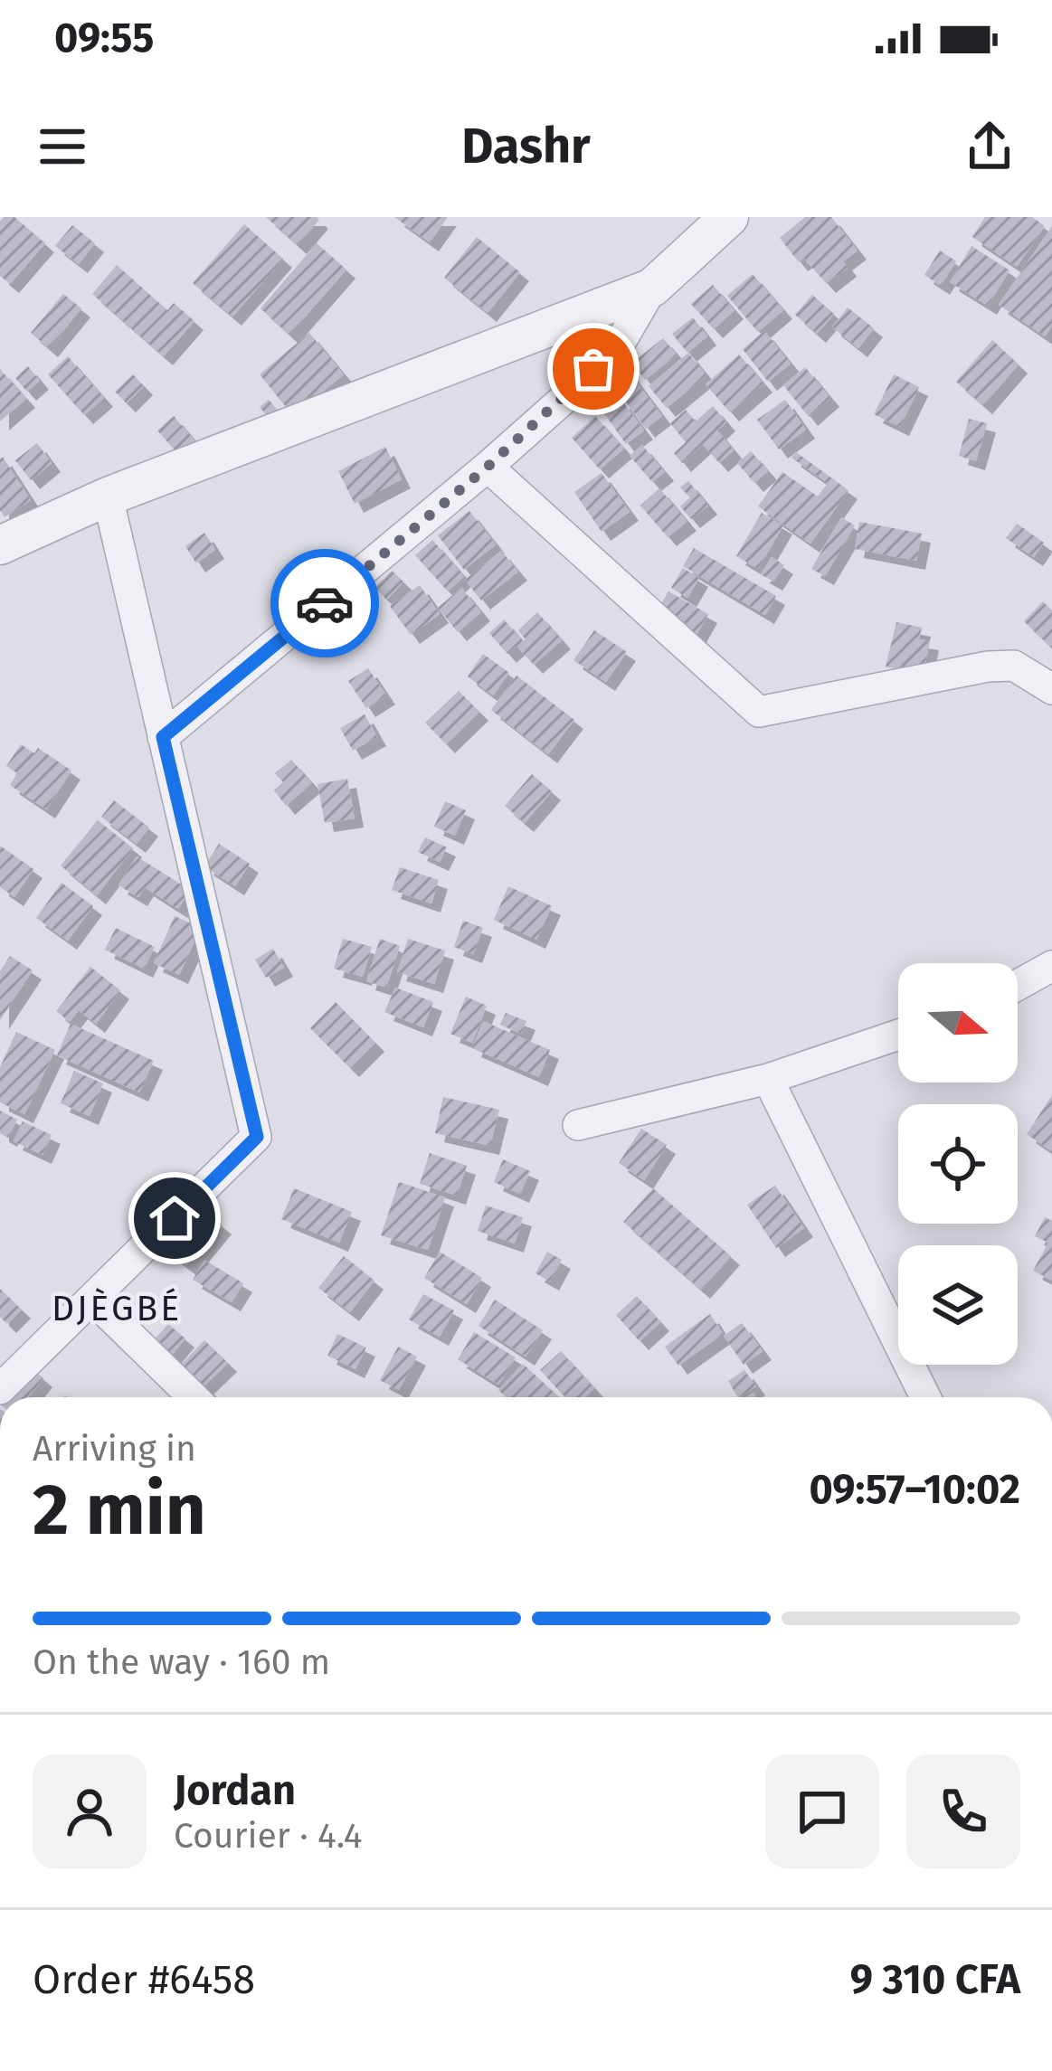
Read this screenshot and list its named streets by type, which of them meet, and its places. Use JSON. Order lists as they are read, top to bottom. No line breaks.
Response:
{"districts":["DJÈGBÉ"],"north":"right","page":{"status":"09:55","header":"Dashr","heading":["2 min","Arriving in","09:57–10:02"],"panel":["Jordan","Courier · 4.4","Order #6458","9 310 CFA"],"bar":"On the way · 160 m"}}
